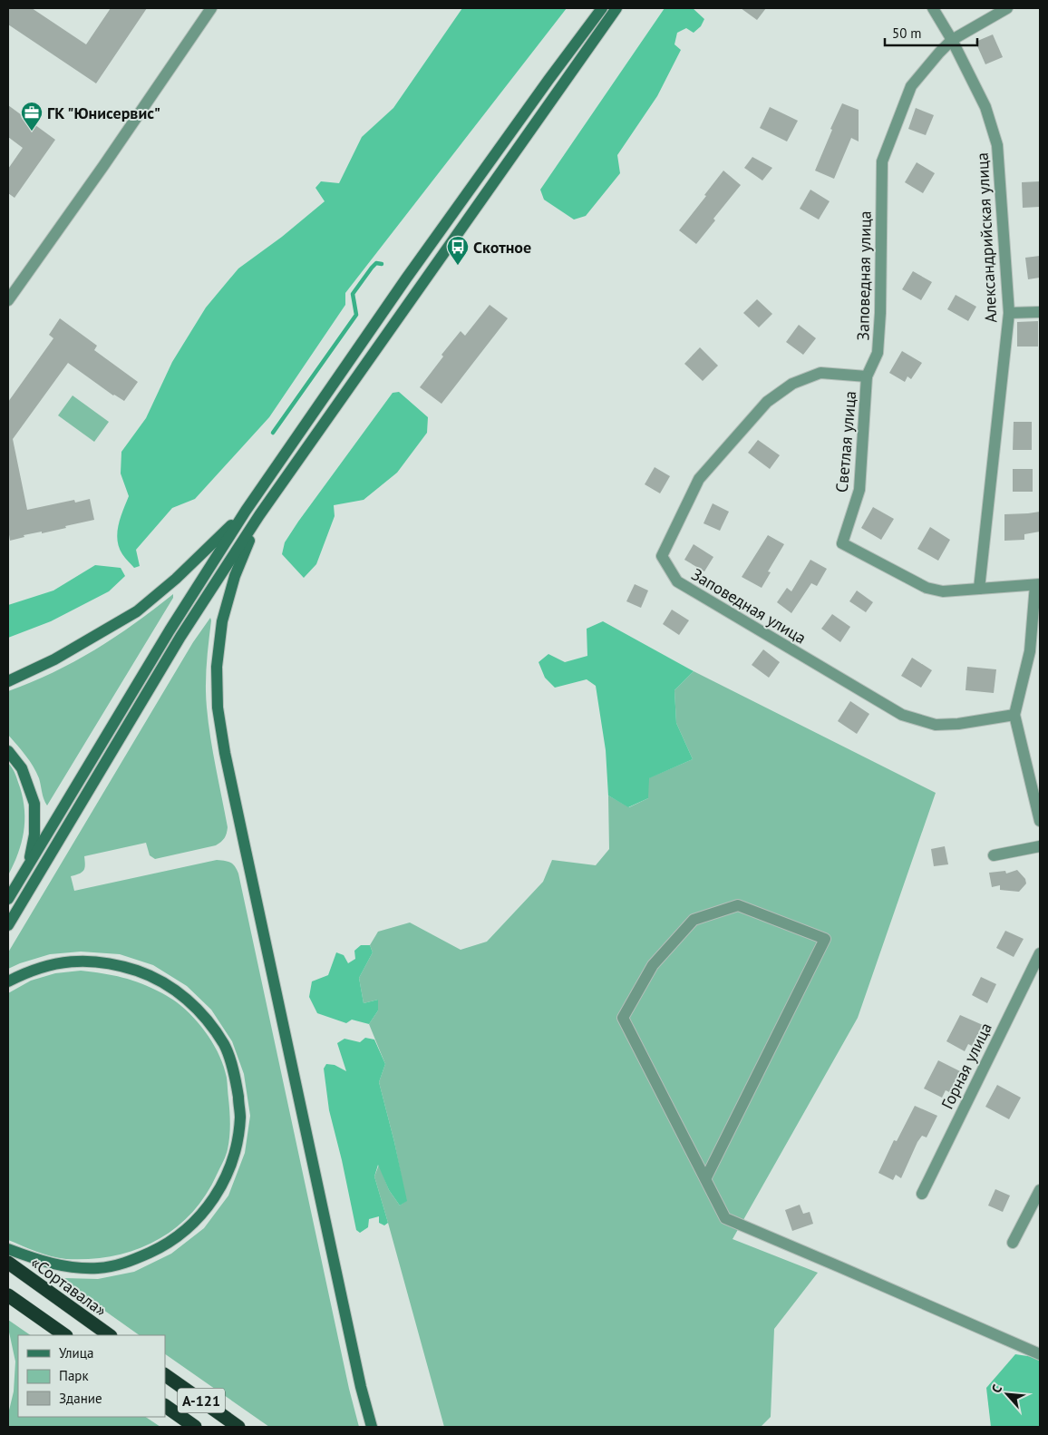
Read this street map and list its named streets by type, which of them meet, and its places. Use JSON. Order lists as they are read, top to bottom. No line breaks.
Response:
{"streets":{"highway":["«Сортавала»","А-121"],"street":["Александрийская улица","Заповедная улица","Светлая улица","Горная улица"]},"crossings":[["Александрийская улица","Заповедная улица"],["Александрийская улица","Светлая улица"],["Заповедная улица","Светлая улица"]],"places":{"office":["ГК \"Юнисервис\""],"bus stop":["Скотное"]},"legend":["Улица","Парк","Здание"],"scale_bar":"50 m","north":"top left"}
